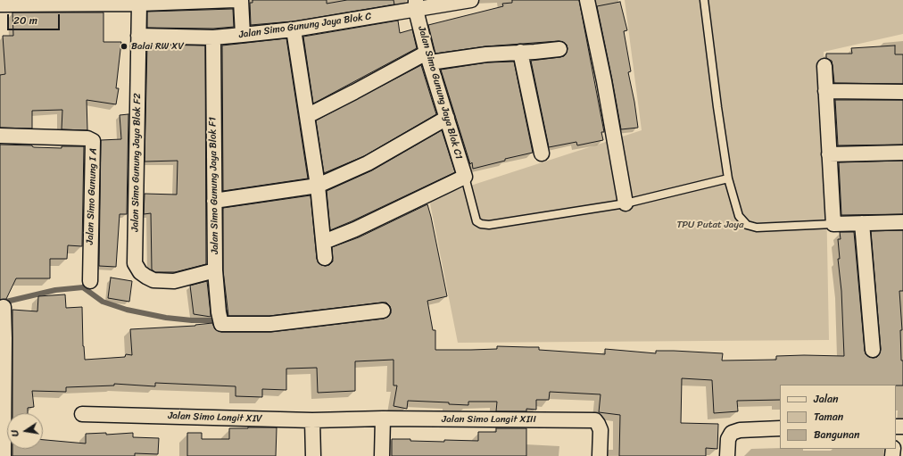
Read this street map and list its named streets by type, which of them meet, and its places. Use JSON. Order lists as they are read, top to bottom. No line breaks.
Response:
{"streets":{"street":["Jalan Simo Gunung Jaya Blok C","Jalan Simo Gunung Jaya Blok C1","Jalan Simo Gunung Jaya Blok F2","Jalan Simo Gunung Jaya Blok F1","Jalan Simo Gunung I A","Jalan Simo Langit XIV","Jalan Simo Langit XIII"]},"crossings":[["Jalan Simo Gunung Jaya Blok C","Jalan Simo Gunung Jaya Blok C1"],["Jalan Simo Gunung Jaya Blok C","Jalan Simo Gunung Jaya Blok F2"],["Jalan Simo Gunung Jaya Blok C","Jalan Simo Gunung Jaya Blok F1"],["Jalan Simo Gunung Jaya Blok F2","Jalan Simo Gunung Jaya Blok F1"],["Jalan Simo Langit XIV","Jalan Simo Langit XIII"]],"parks":["TPU Putat Jaya"],"places":["Balai RW XV"],"legend":["Jalan","Taman","Bangunan"],"scale_bar":"20 m","north":"left"}
